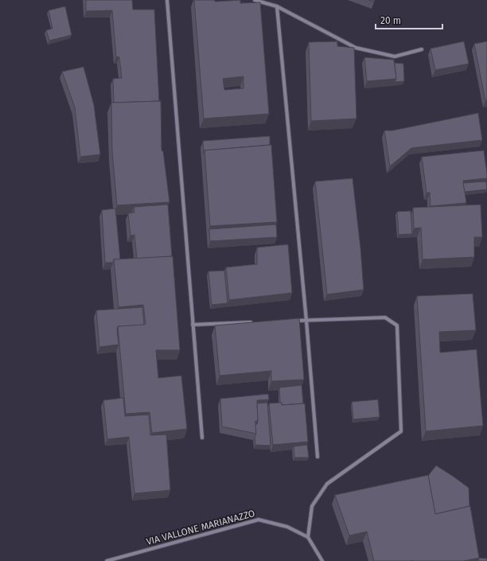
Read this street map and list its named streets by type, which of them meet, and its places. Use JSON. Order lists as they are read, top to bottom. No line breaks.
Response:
{"streets":{"street":["VIA VALLONE MARIANAZZO"]},"scale_bar":"20 m"}
